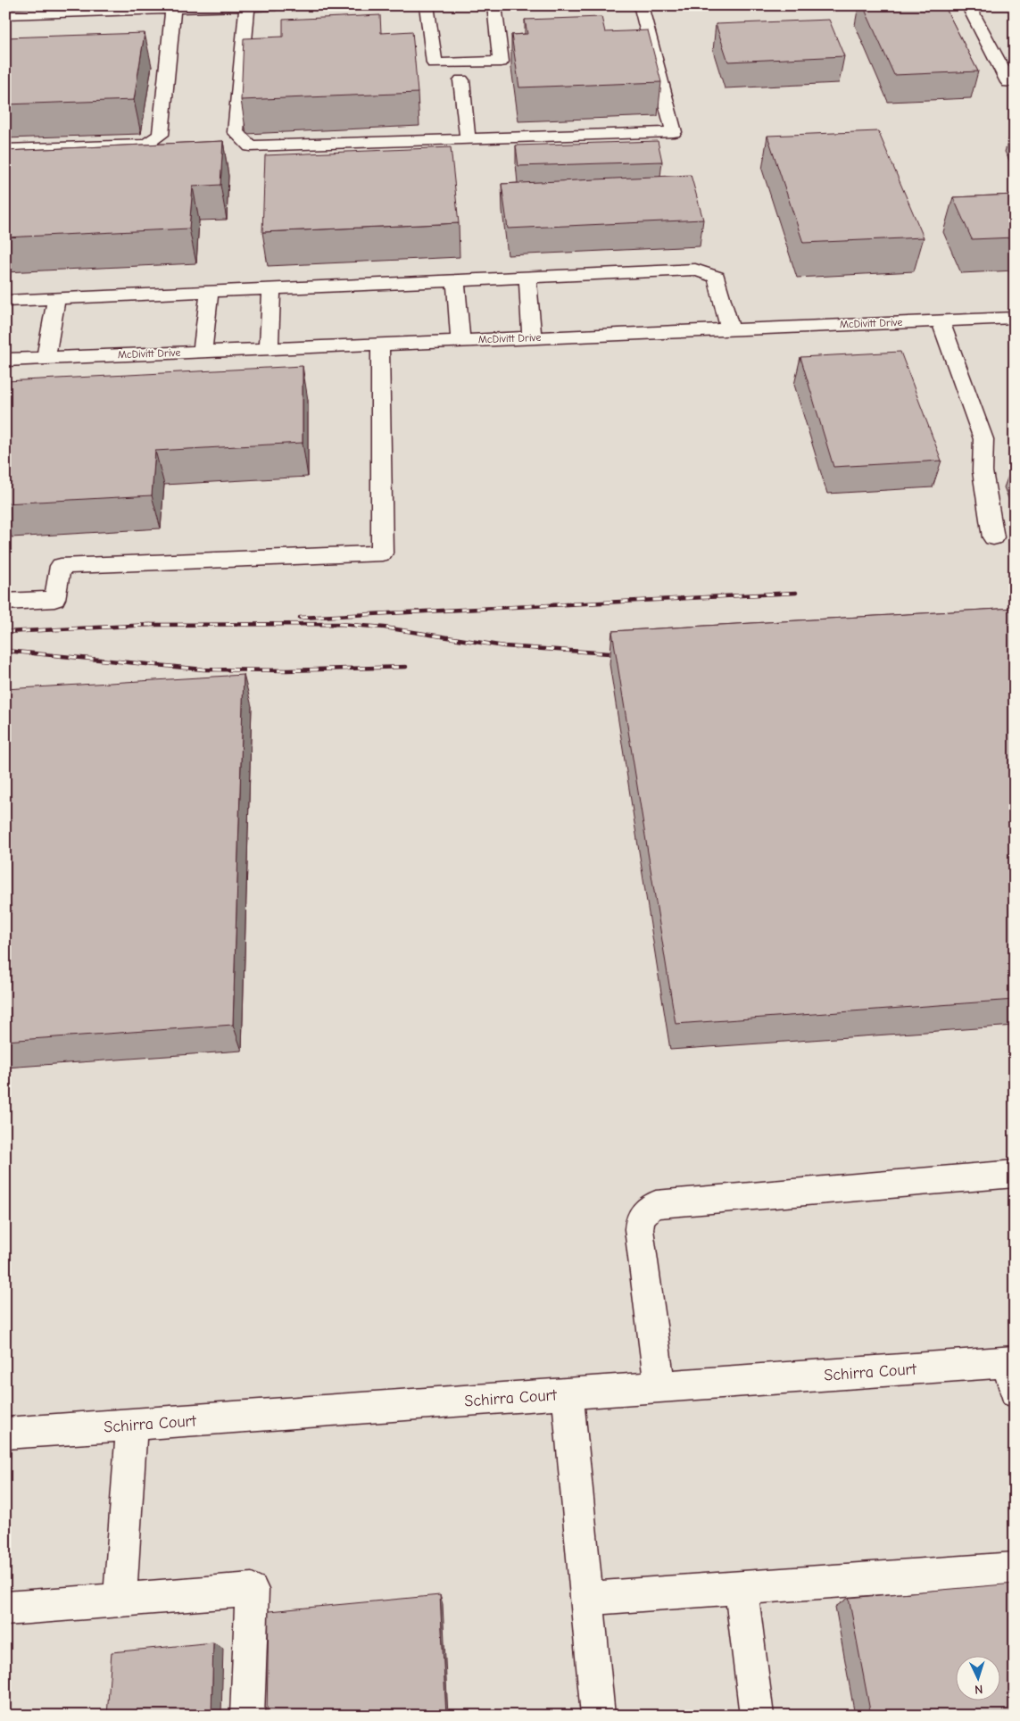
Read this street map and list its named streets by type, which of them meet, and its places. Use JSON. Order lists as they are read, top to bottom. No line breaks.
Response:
{"streets":{"street":["McDivitt Drive","Schirra Court"]},"north":"bottom"}
